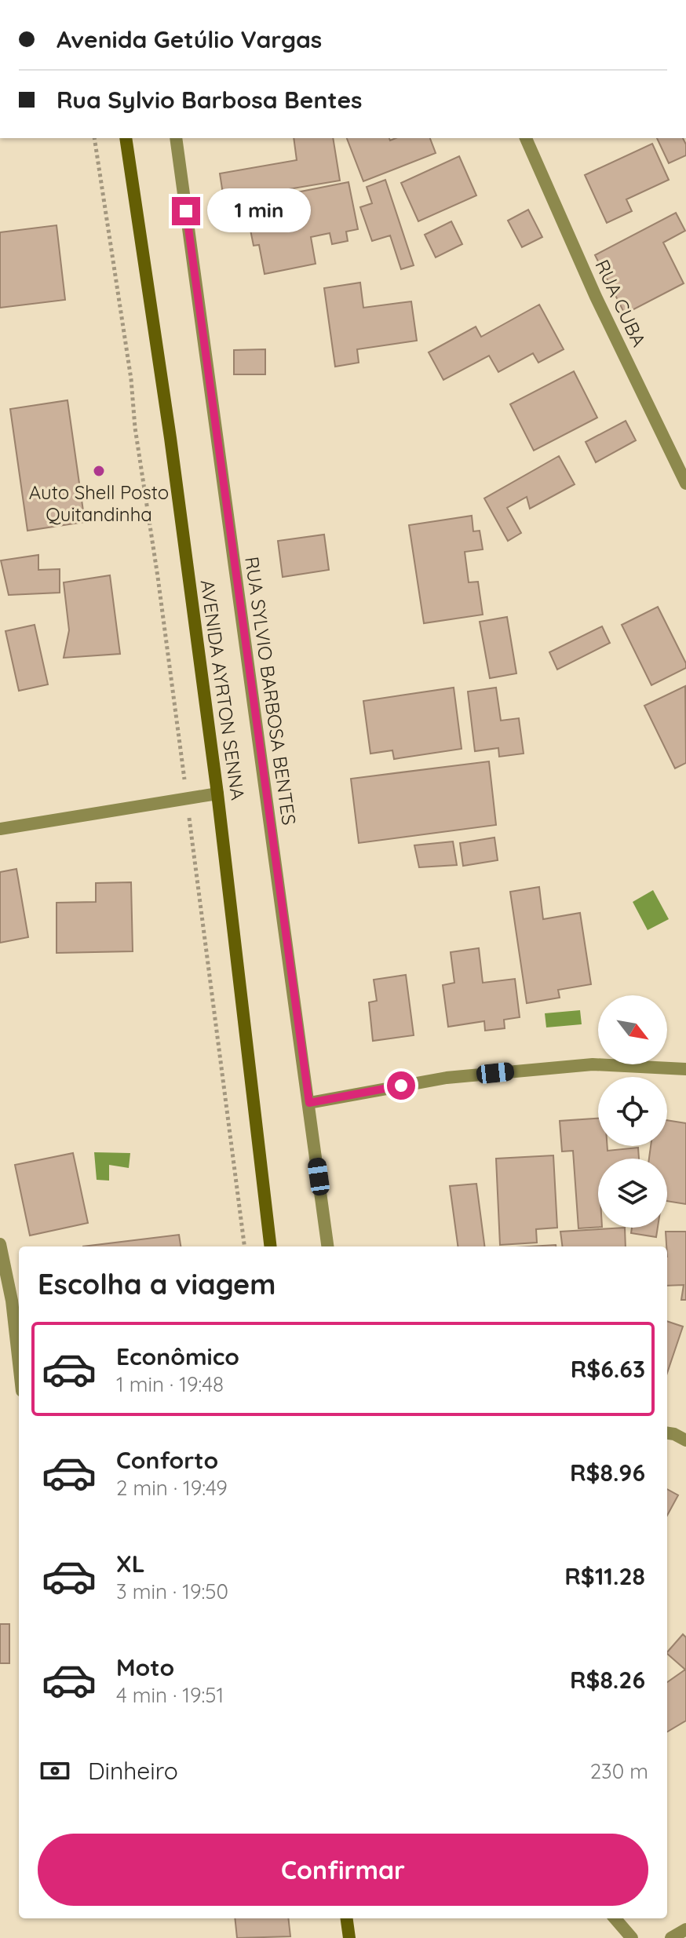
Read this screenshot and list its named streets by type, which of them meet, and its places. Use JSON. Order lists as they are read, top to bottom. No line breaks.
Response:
{"streets":{"main road":["AVENIDA AYRTON SENNA"],"street":["RUA CUBA","RUA SYLVIO BARBOSA BENTES"]},"places":["Auto Shell Posto Quitandinha"],"north":"bottom right","page":{"banner":["Avenida Getúlio Vargas","Rua Sylvio Barbosa Bentes"],"bubble":"1 min","heading":"Escolha a viagem","list":[{"name":"Econômico","note":"1 min · 19:48","value":"R$6.63"},{"name":"Conforto","note":"2 min · 19:49","value":"R$8.96"},{"name":"XL","note":"3 min · 19:50","value":"R$11.28"},{"name":"Moto","note":"4 min · 19:51","value":"R$8.26"}],"pay":["Dinheiro","230 m"],"buttons":"Confirmar"}}
